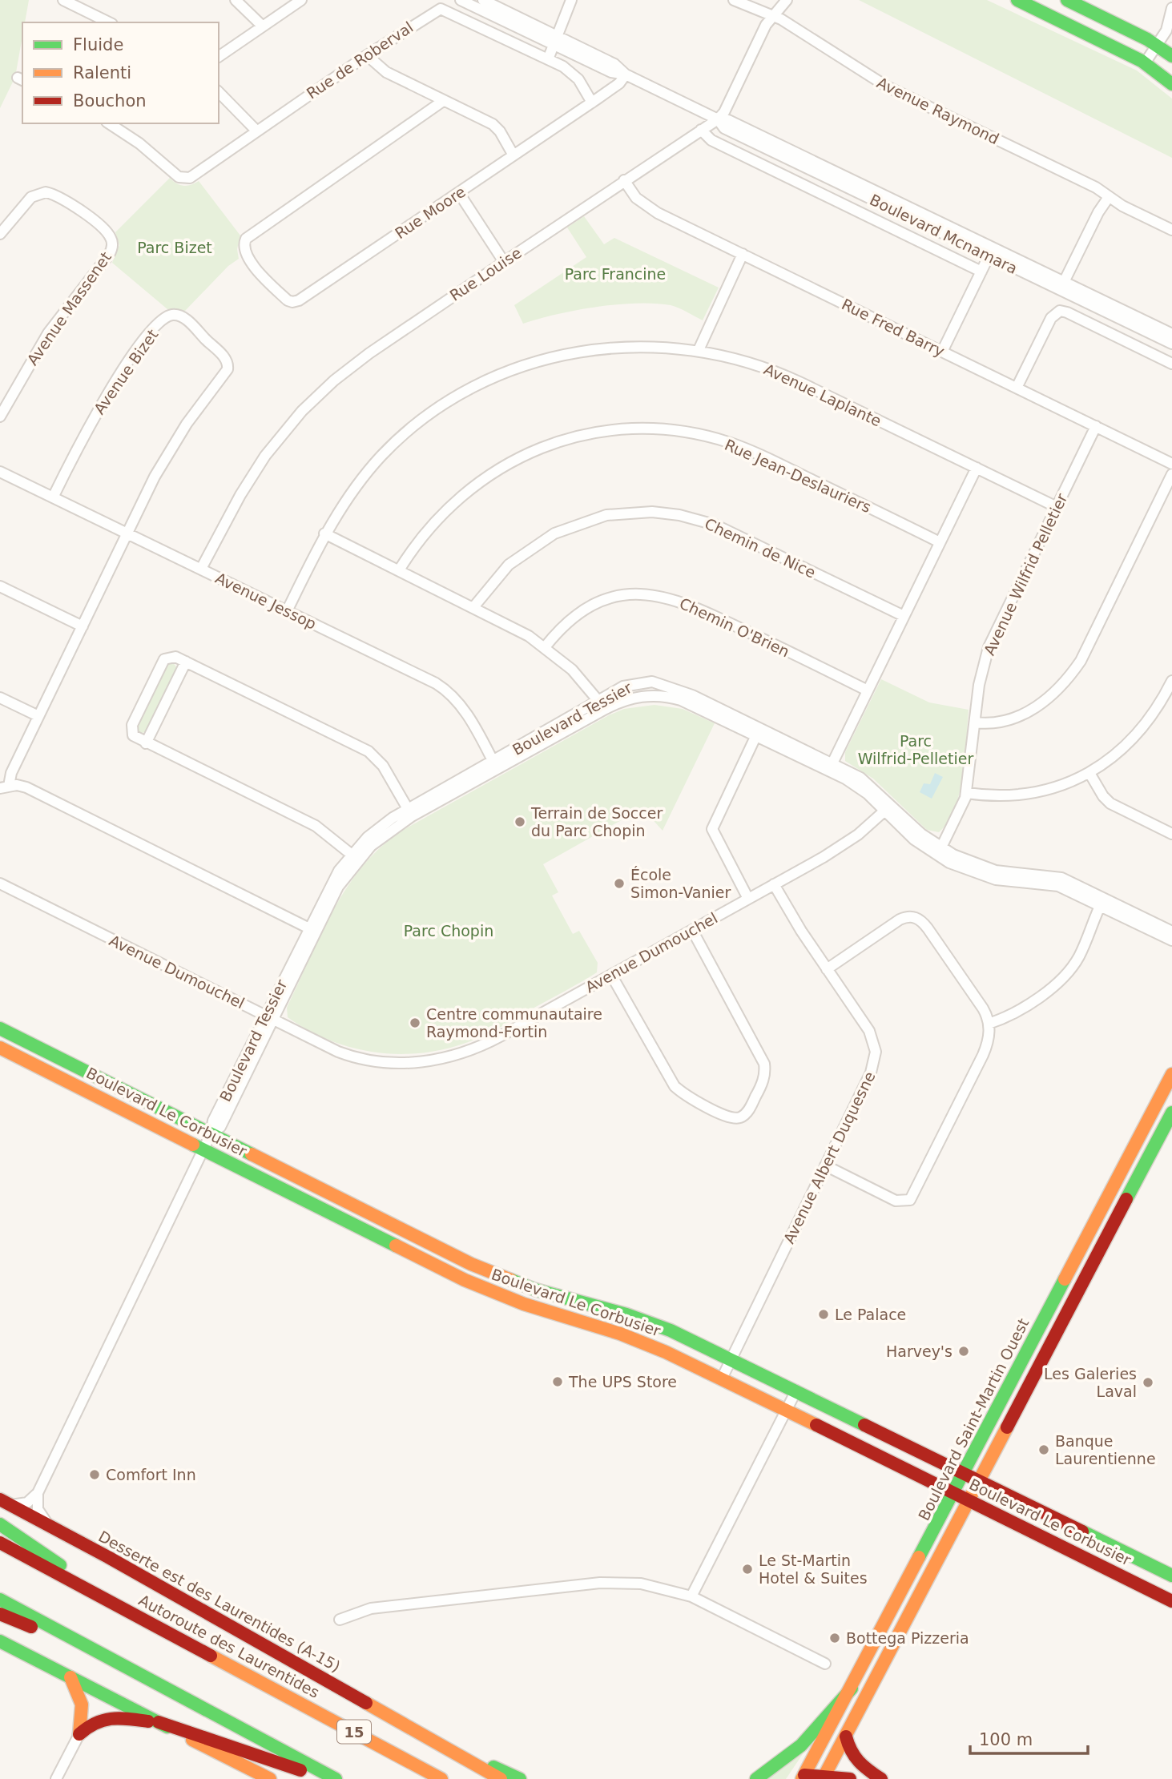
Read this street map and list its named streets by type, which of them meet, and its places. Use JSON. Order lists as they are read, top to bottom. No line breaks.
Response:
{"streets":{"main road":["Boulevard Le Corbusier","Boulevard Saint-Martin Ouest","Desserte est des Laurentides (A-15)","Autoroute des Laurentides","15"],"street":["Rue de Roberval","Avenue Raymond","Rue Moore","Boulevard Mcnamara","Rue Louise","Avenue Massenet","Rue Fred Barry","Avenue Bizet","Avenue Laplante","Rue Jean-Deslauriers","Chemin de Nice","Avenue Wilfrid Pelletier","Avenue Jessop","Chemin O'Brien","Boulevard Tessier","Avenue Dumouchel","Avenue Albert Duquesne"]},"crossings":[["Rue de Roberval","Rue Moore"],["Avenue Raymond","Rue Louise"],["Rue Moore","Boulevard Mcnamara"],["Boulevard Mcnamara","Rue Louise"],["Rue Louise","Rue Fred Barry"],["Rue Louise","Avenue Jessop"],["Rue Fred Barry","Avenue Wilfrid Pelletier"],["Avenue Bizet","Avenue Jessop"],["Avenue Laplante","Avenue Wilfrid Pelletier"],["Avenue Laplante","Avenue Jessop"],["Avenue Wilfrid Pelletier","Boulevard Tessier"],["Avenue Jessop","Boulevard Tessier"],["Boulevard Tessier","Avenue Dumouchel"],["Boulevard Tessier","Boulevard Le Corbusier"],["Avenue Dumouchel","Avenue Albert Duquesne"],["Boulevard Le Corbusier","Avenue Albert Duquesne"],["Boulevard Le Corbusier","Boulevard Saint-Martin Ouest"]],"parks":["Parc Bizet","Parc Francine","Parc Wilfrid-Pelletier","Parc Chopin"],"places":["Terrain de Soccer du Parc Chopin","École Simon-Vanier","Centre communautaire Raymond-Fortin","Le Palace","Harvey's","The UPS Store","Les Galeries Laval","Banque Laurentienne","Comfort Inn","Le St-Martin Hotel & Suites","Bottega Pizzeria"],"legend":["Fluide","Ralenti","Bouchon"],"scale_bar":"100 m"}
